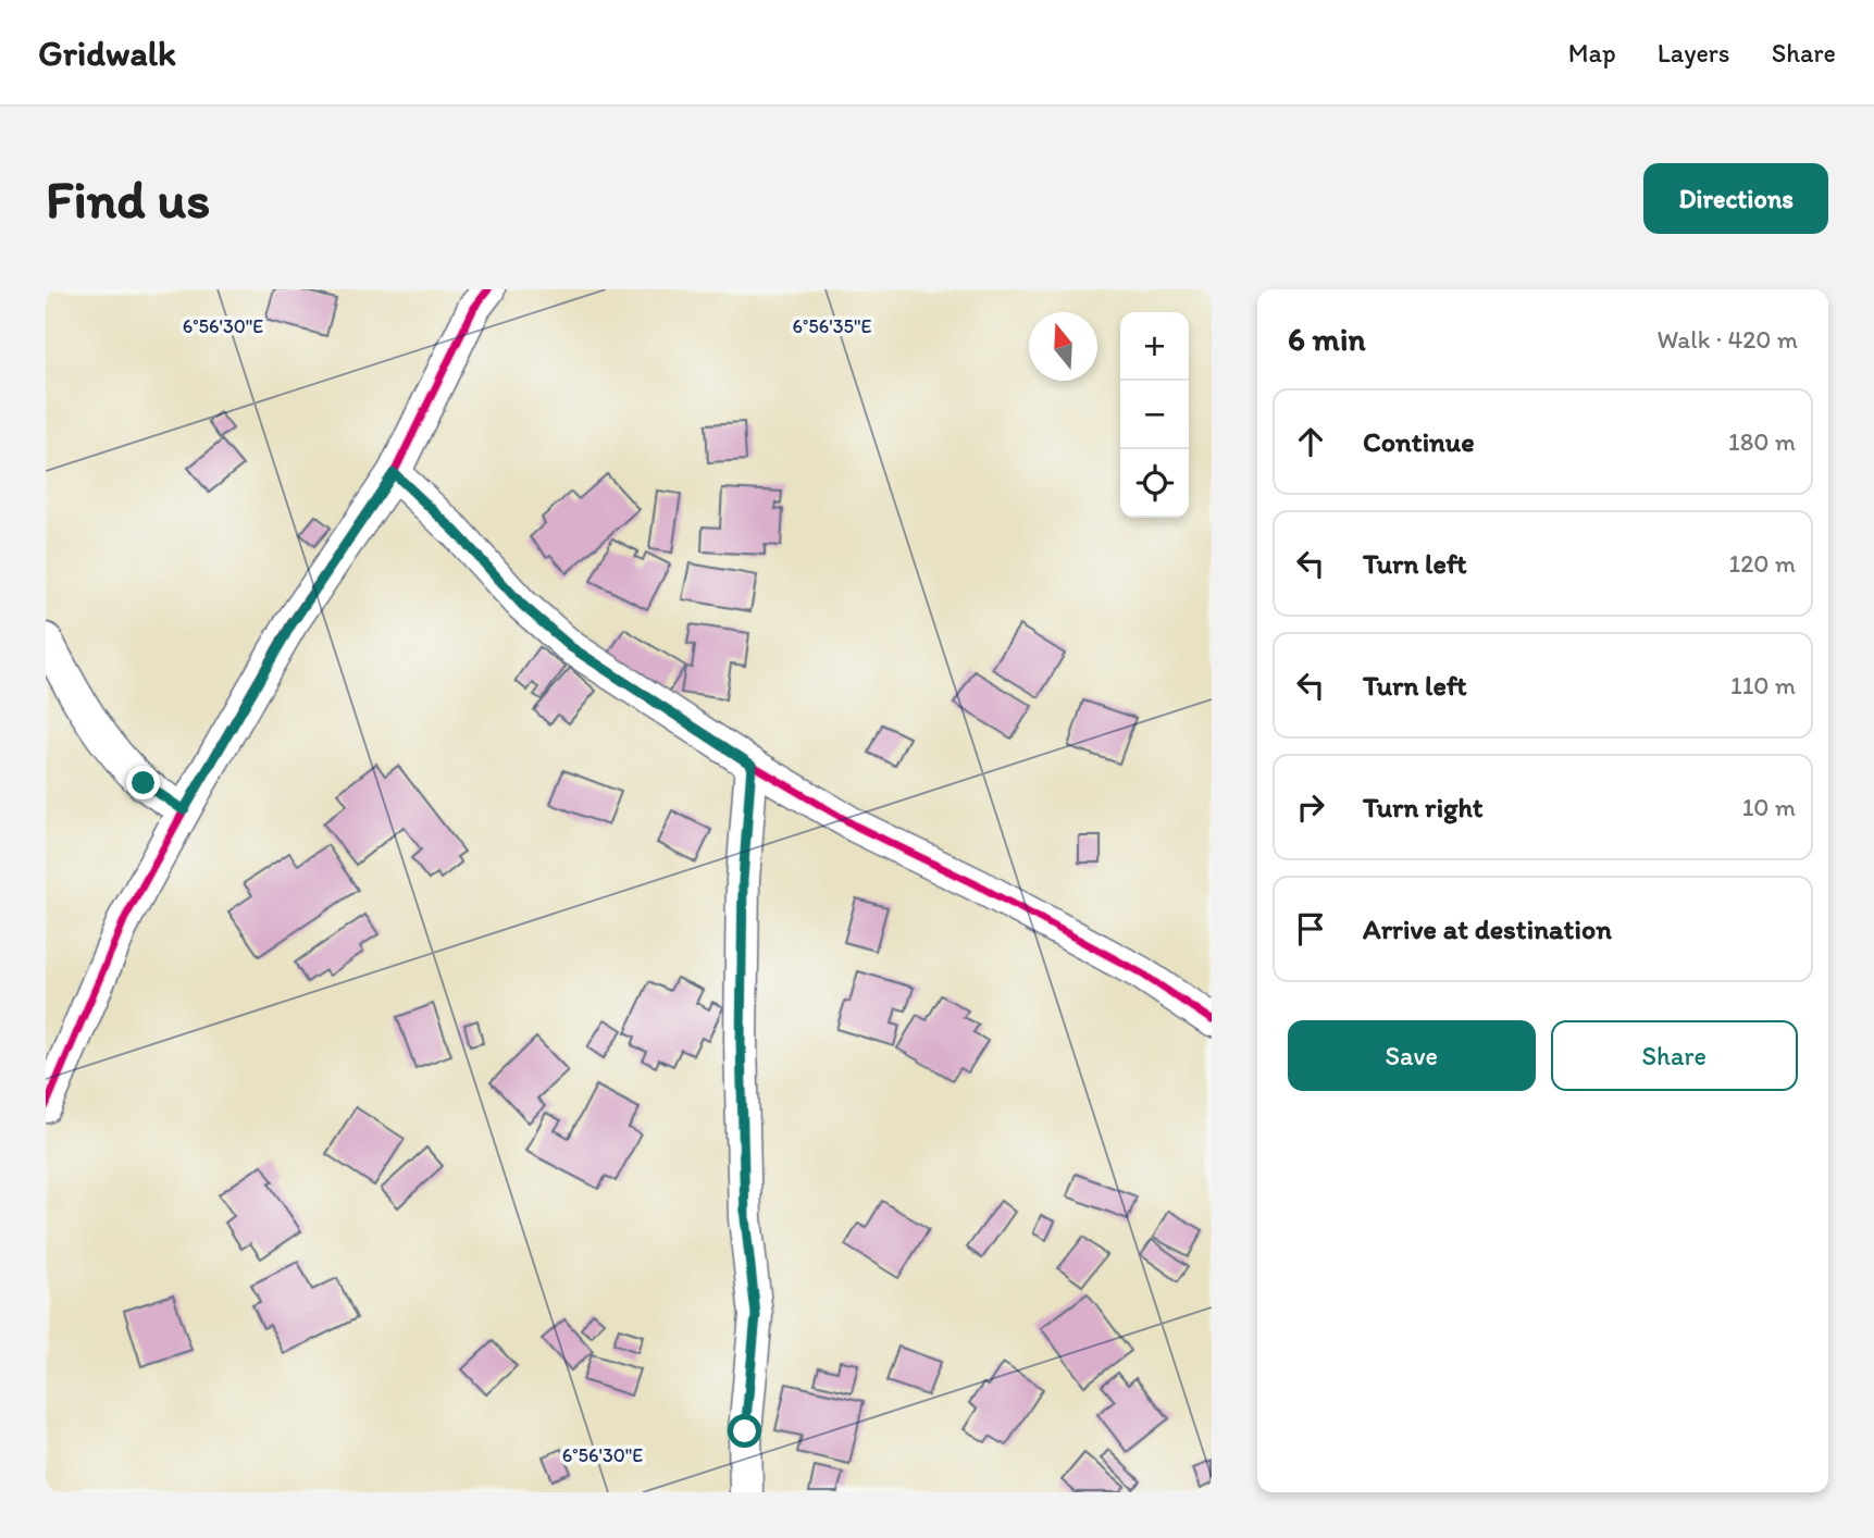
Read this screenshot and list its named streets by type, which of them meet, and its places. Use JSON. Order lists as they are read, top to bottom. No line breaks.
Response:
{"north":"top","page":{"header":"Gridwalk","nav":["Map","Layers","Share"],"buttons":["Directions",["Save","Share"]],"title":"Find us","heading":["6 min","Walk · 420 m"],"map_buttons":["+","−"],"list":[["Continue","180 m"],["Turn left","120 m"],["Turn left","110 m"],["Turn right","10 m"],"Arrive at destination"]},"coordinates":["6°56'30\"E","6°56'35\"E"]}
